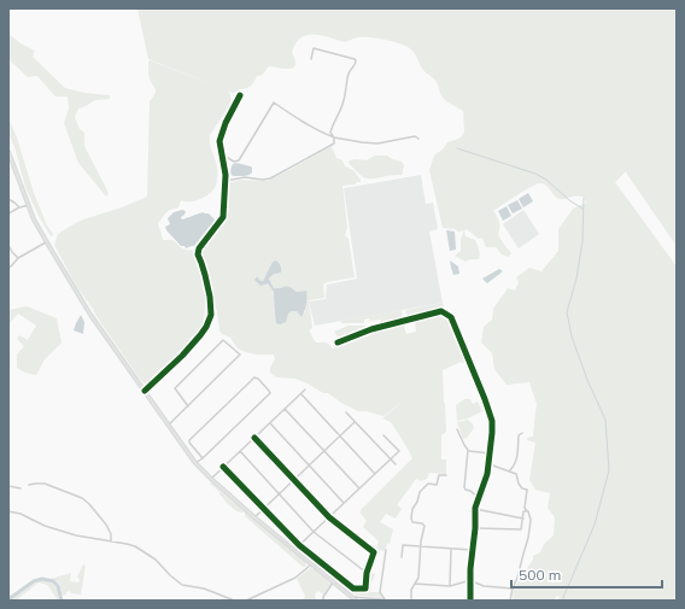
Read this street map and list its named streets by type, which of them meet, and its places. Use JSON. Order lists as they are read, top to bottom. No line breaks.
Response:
{"scale_bar":"500 m"}
